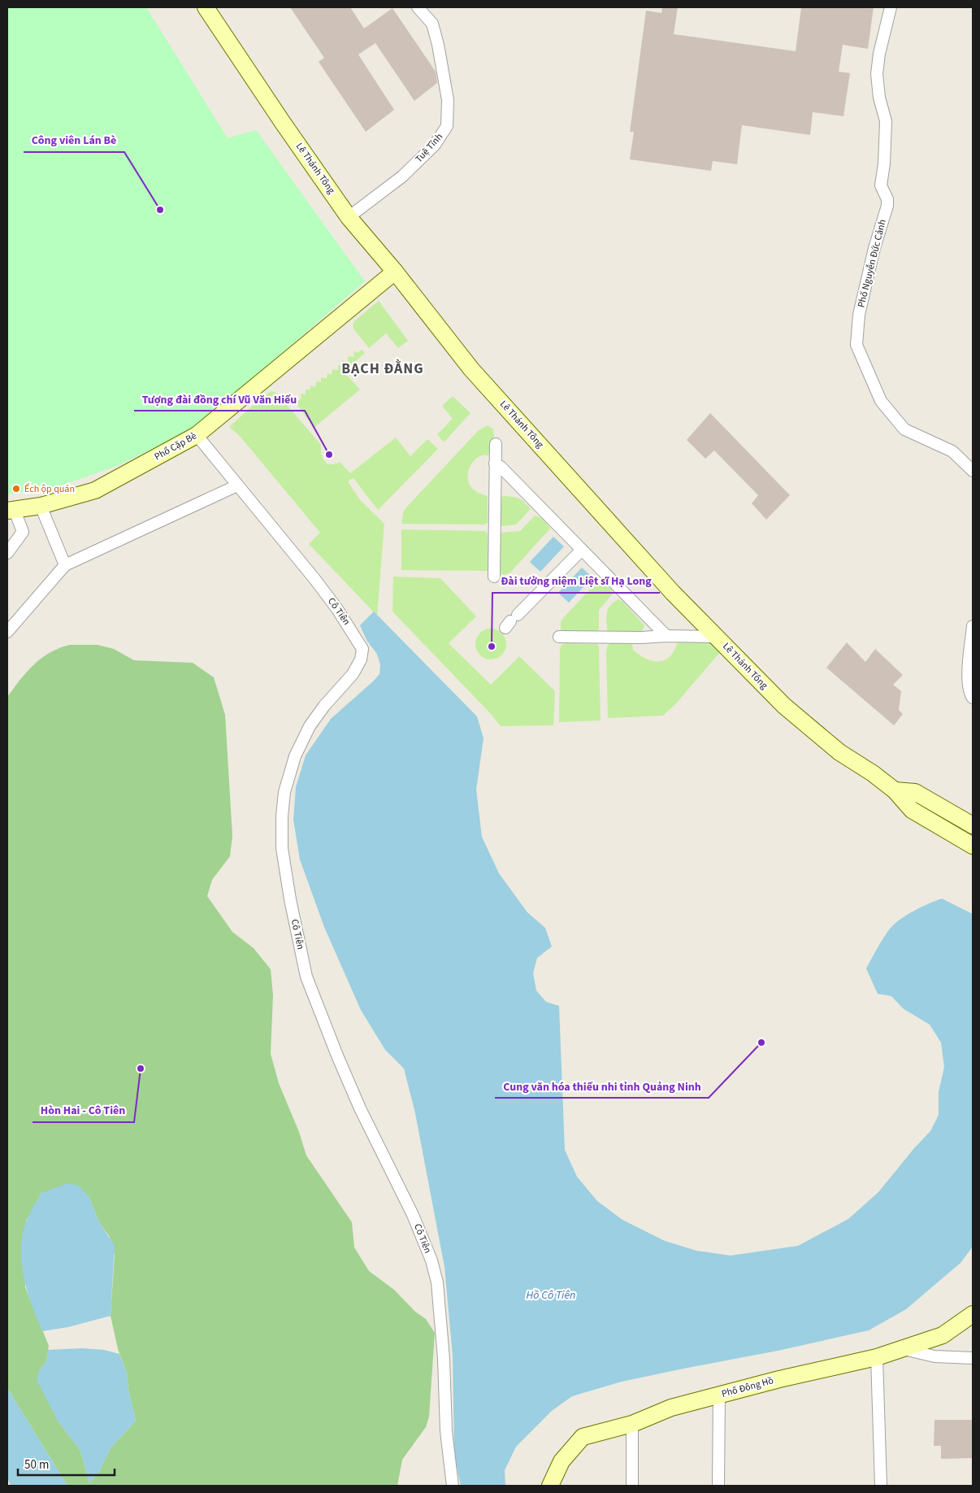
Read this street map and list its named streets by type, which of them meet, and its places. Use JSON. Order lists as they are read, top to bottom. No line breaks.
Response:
{"streets":{"main road":["Lê Thánh Tông","Phố Cặp Bè","Phố Đông Hồ"],"street":["Tuệ Tĩnh","Phố Nguyễn Đức Cảnh","Cô Tiên"]},"crossings":[["Tuệ Tĩnh","Lê Thánh Tông"],["Lê Thánh Tông","Phố Cặp Bè"],["Phố Cặp Bè","Cô Tiên"]],"districts":["BẠCH ĐẰNG"],"water":["Hồ Cô Tiên"],"places":["Công viên Lán Bè","Tượng đài đồng chí Vũ Văn Hiếu","Ếch ộp quán","Đài tưởng niệm Liệt sĩ Hạ Long","Cung văn hóa thiếu nhi tỉnh Quảng Ninh","Hòn Hai - Cô Tiên"],"scale_bar":"50 m"}
